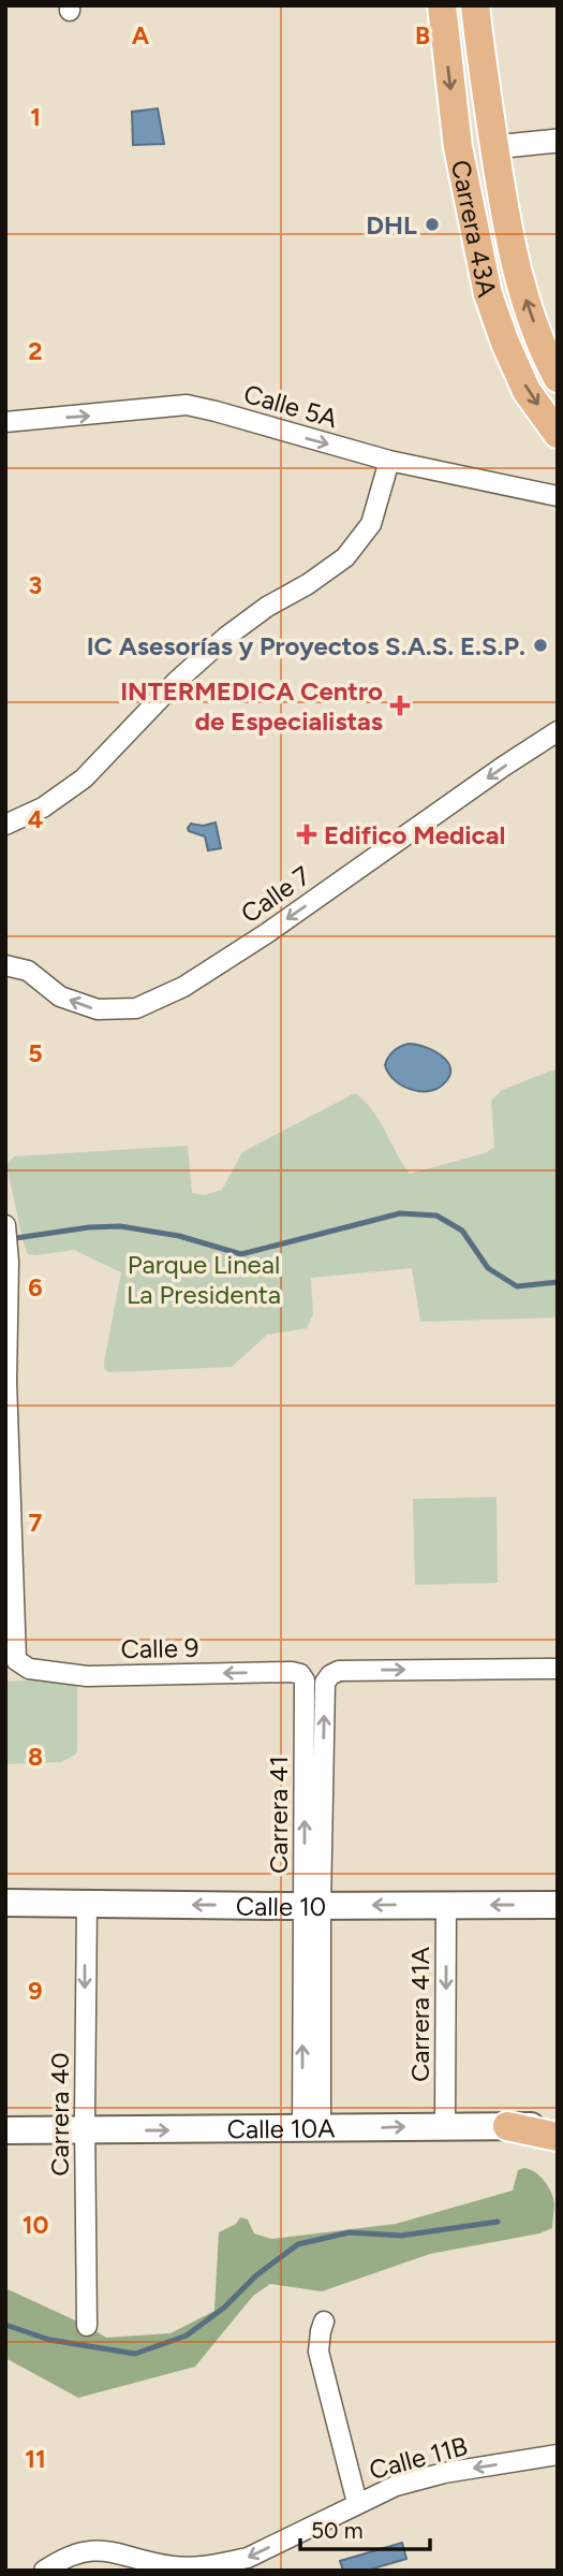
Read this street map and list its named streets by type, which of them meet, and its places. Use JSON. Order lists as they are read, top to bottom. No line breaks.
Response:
{"streets":{"main road":["Carrera 43A","Calle 10","Calle 10A"],"street":["Calle 5A","Calle 7","Calle 9","Carrera 41","Carrera 41A","Carrera 40","Calle 11B"]},"crossings":[["Calle 9","Carrera 41"],["Carrera 41","Calle 10"],["Carrera 41","Calle 10A"],["Calle 10","Carrera 41A"],["Calle 10","Carrera 40"],["Carrera 41A","Calle 10A"],["Carrera 40","Calle 10A"]],"one_way":["Calle 5A","Calle 7","Carrera 41","Calle 10","Carrera 41A","Carrera 40","Calle 10A","Calle 11B"],"parks":["Parque Lineal La Presidenta"],"places":{"other":["DHL","IC Asesorías y Proyectos S.A.S. E.S.P."],"health":["INTERMEDICA Centro de Especialistas","Edifico Medical"]},"scale_bar":"50 m","grid":{"columns":["A","B"],"rows":["1","2","3","4","5","6","7","8","9","10","11"]}}
